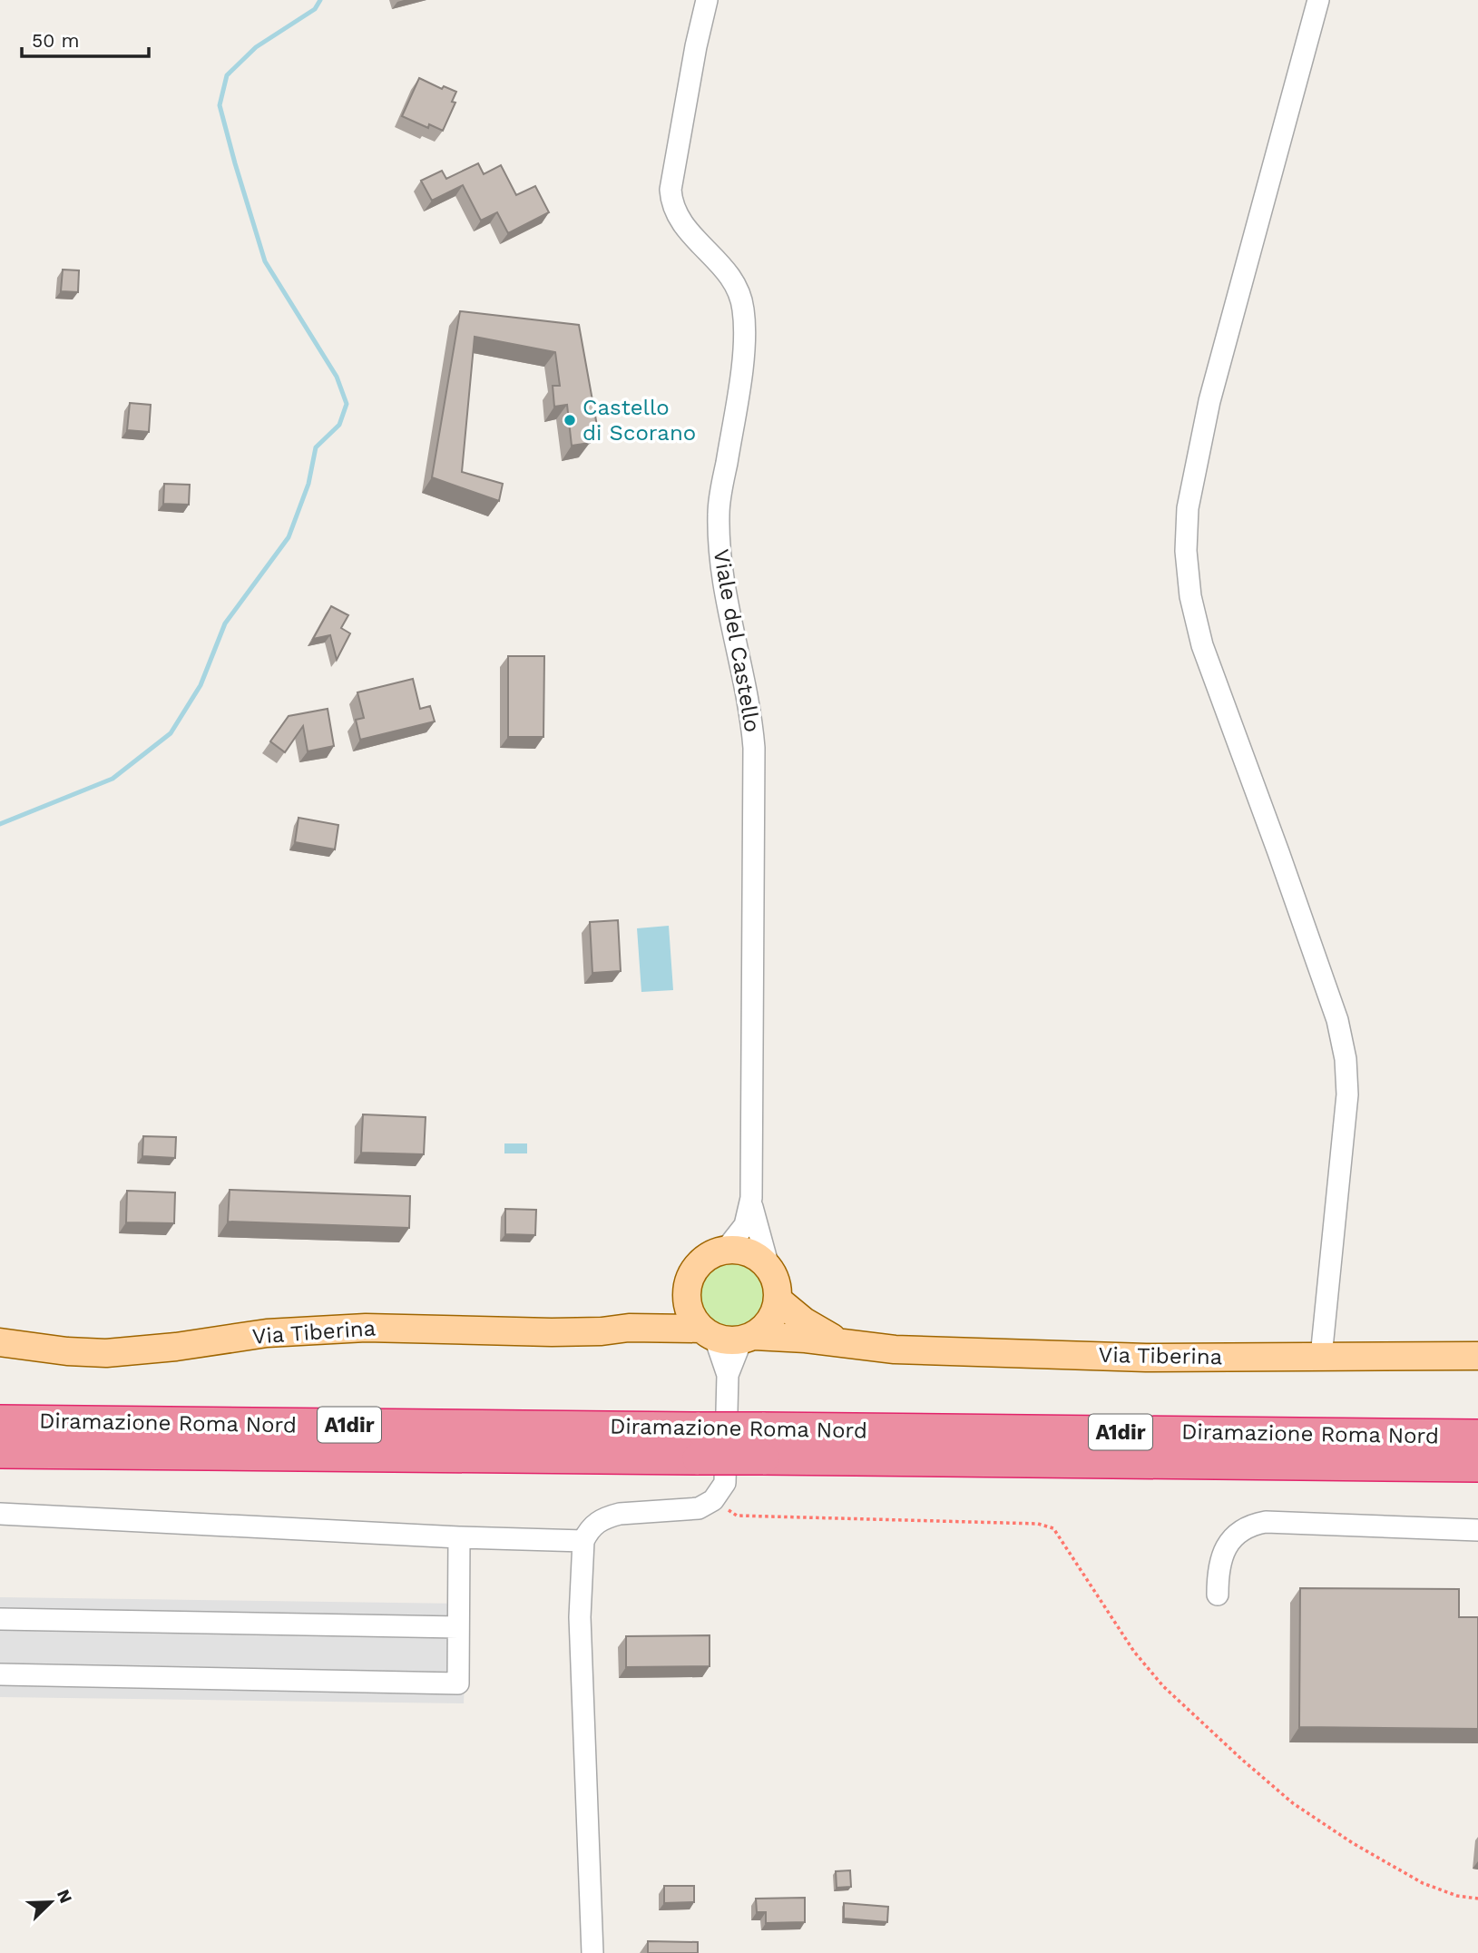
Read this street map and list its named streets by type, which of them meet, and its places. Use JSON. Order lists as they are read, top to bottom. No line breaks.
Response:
{"streets":{"highway":["Diramazione Roma Nord","A1dir"],"main road":["Via Tiberina"],"street":["Viale del Castello"]},"places":["Castello di Scorano"],"scale_bar":"50 m","north":"top right"}
